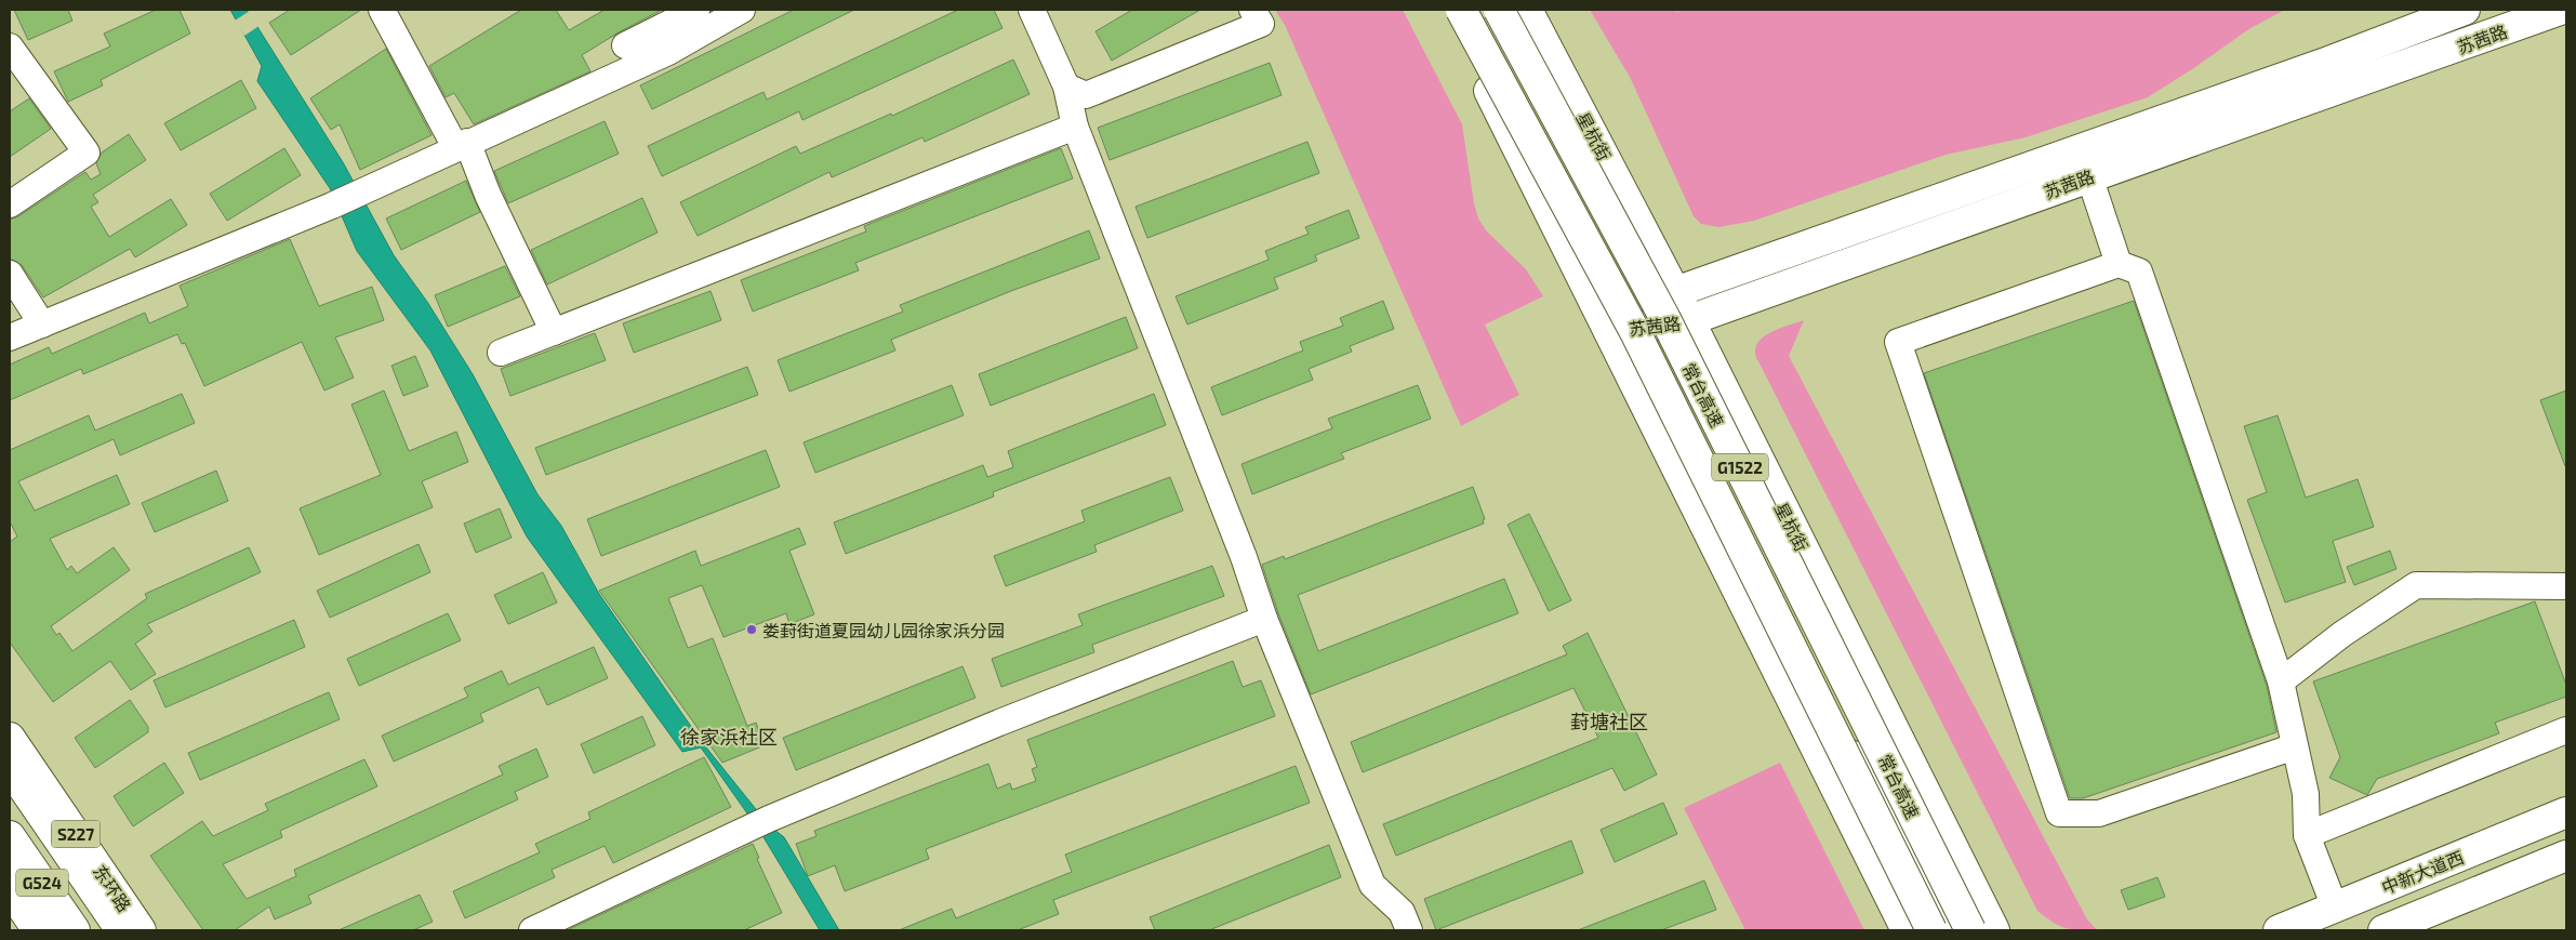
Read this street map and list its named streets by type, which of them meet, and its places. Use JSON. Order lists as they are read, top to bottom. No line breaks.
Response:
{"streets":{"main road":["苏茜路","星杭街","常台高速","G1522","S227","中新大道西","G524","东环路"]},"crossings":[["苏茜路","星杭街"]],"districts":["葑塘社区","徐家浜社区"],"places":["娄葑街道夏园幼儿园徐家浜分园"]}
